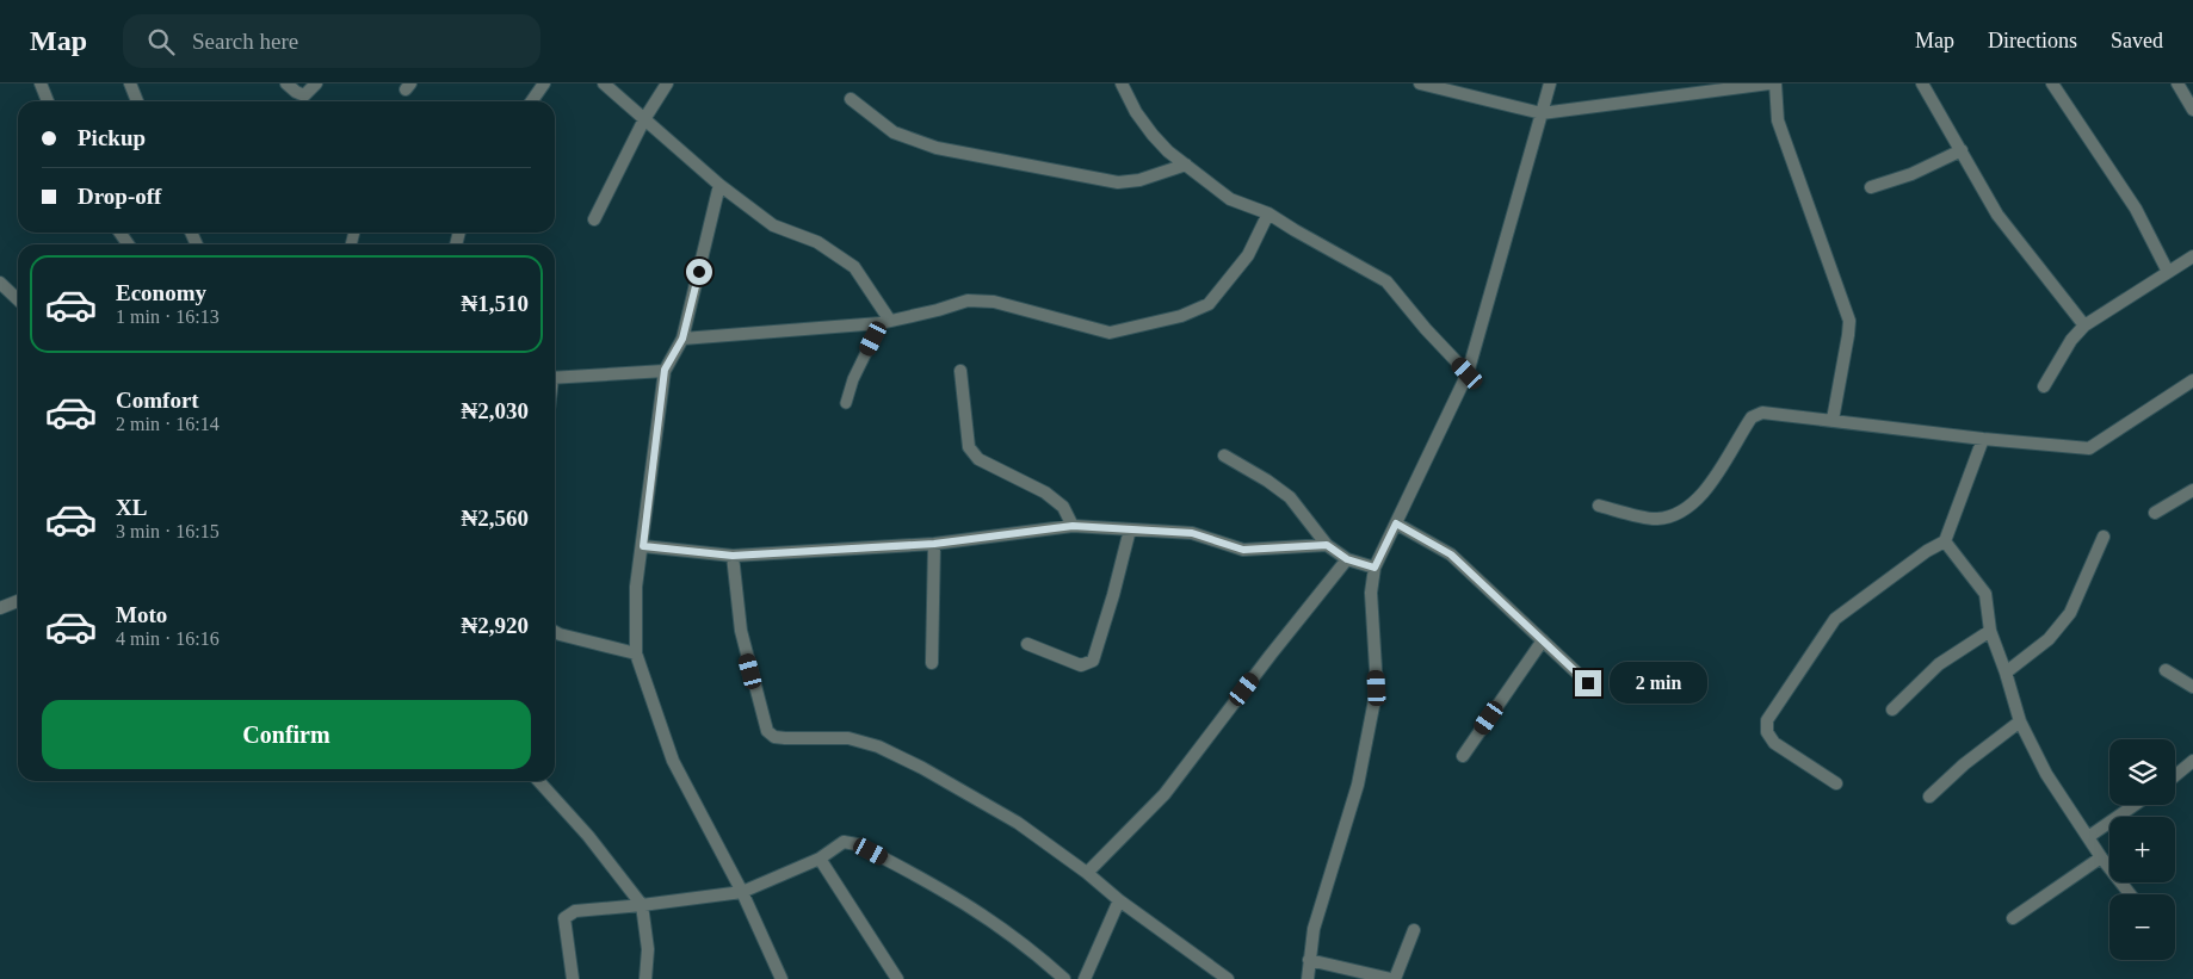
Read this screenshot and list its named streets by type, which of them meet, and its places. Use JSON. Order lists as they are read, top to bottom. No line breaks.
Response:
{"page":{"header":"Map","search":"Search here","nav":["Map","Directions","Saved"],"banner":["Pickup","Drop-off"],"list":[{"name":"Economy","note":"1 min · 16:13","value":"₦1,510"},{"name":"Comfort","note":"2 min · 16:14","value":"₦2,030"},{"name":"XL","note":"3 min · 16:15","value":"₦2,560"},{"name":"Moto","note":"4 min · 16:16","value":"₦2,920"}],"bubble":"2 min","buttons":"Confirm","map_buttons":["+","−"]}}
